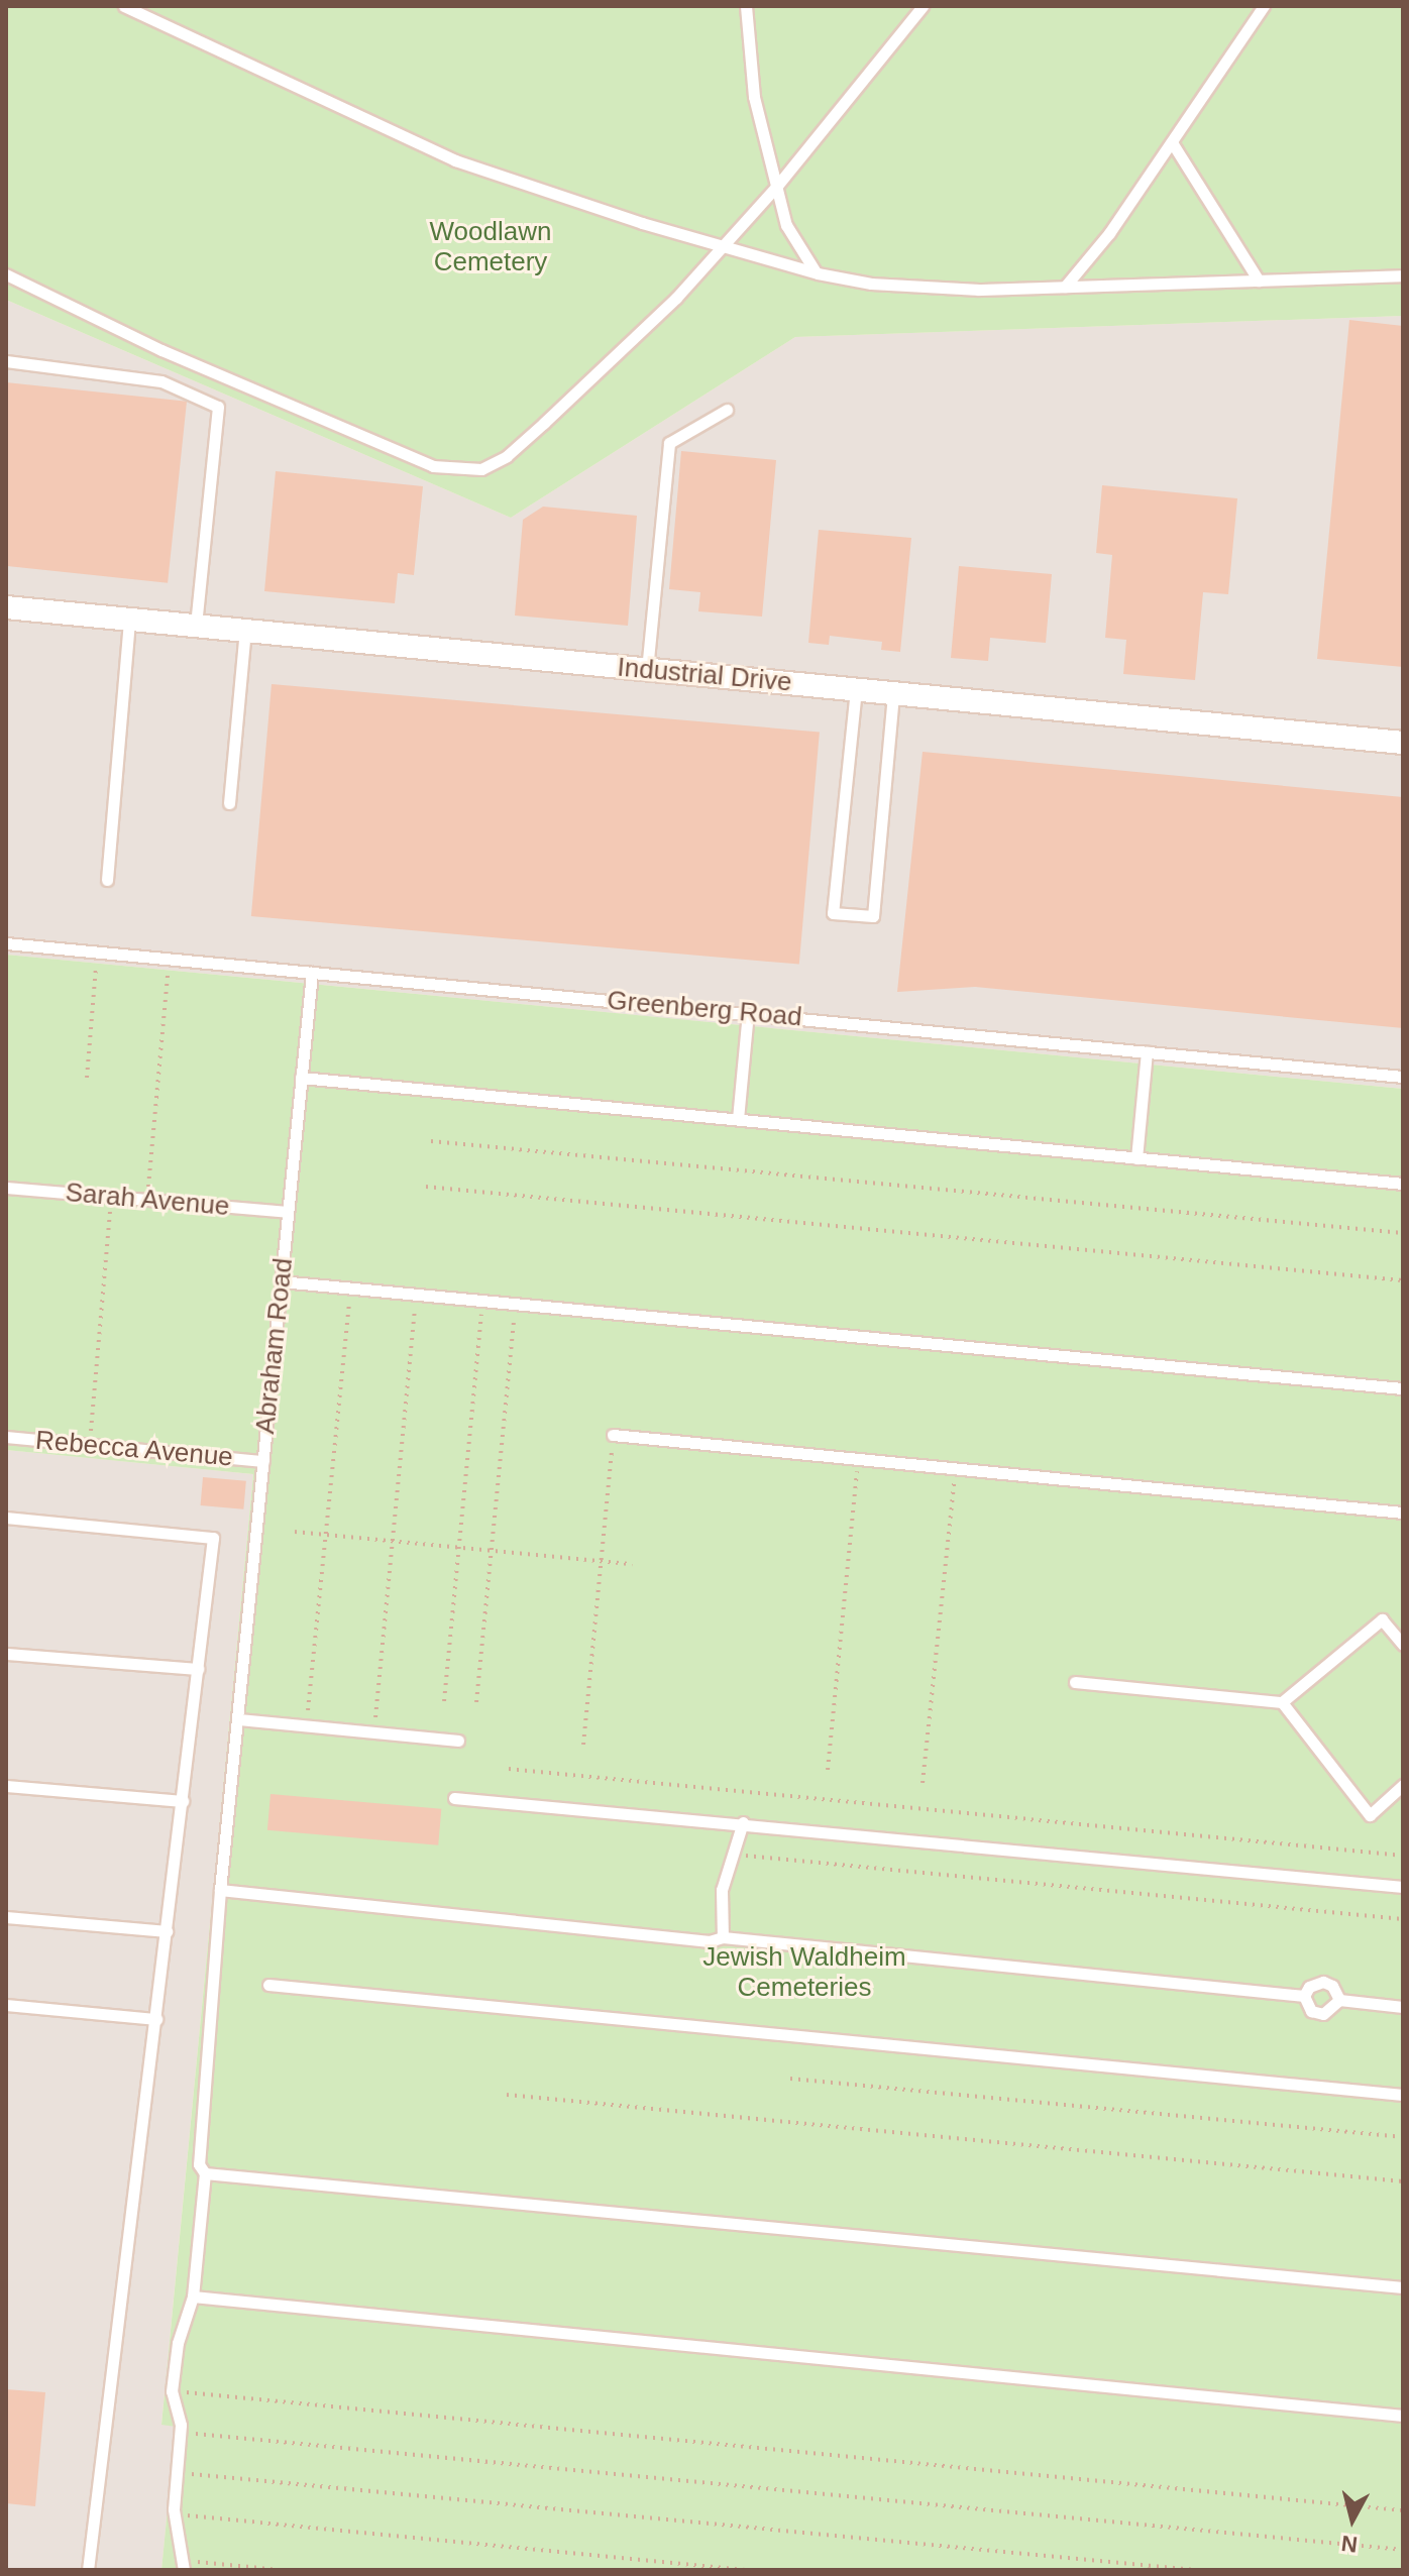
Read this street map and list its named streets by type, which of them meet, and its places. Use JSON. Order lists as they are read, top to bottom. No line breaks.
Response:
{"streets":{"street":["Industrial Drive"],"lane":["Greenberg Road","Sarah Avenue","Abraham Road","Rebecca Avenue"]},"crossings":[["Greenberg Road","Abraham Road"],["Sarah Avenue","Abraham Road"],["Abraham Road","Rebecca Avenue"]],"parks":["Woodlawn Cemetery","Jewish Waldheim Cemeteries"],"north":"bottom"}
